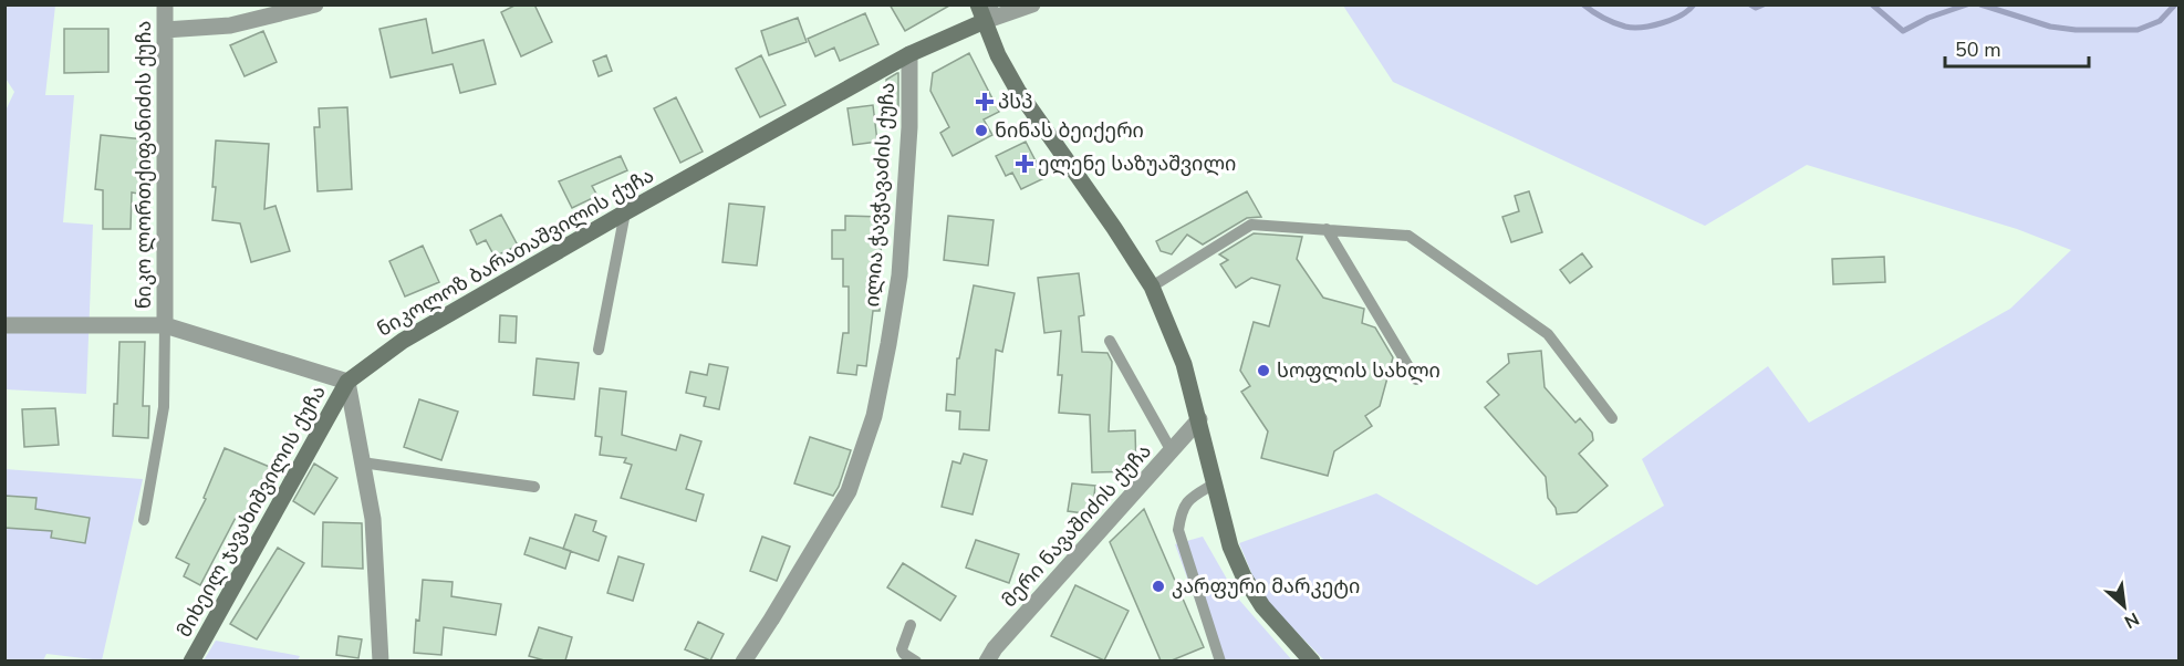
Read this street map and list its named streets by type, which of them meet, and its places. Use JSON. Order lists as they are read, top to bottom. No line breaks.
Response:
{"streets":{"main road":["ნიკოლოზ ბარათაშვილის ქუჩა","მიხეილ ჯავახიშვილის ქუჩა"],"street":["ნიკო ლორთქიფანიძის ქუჩა","ილია ჭავჭავაძის ქუჩა","მერი ნავაშიძის ქუჩა"]},"crossings":[["ილია ჭავჭავაძის ქუჩა","ნიკოლოზ ბარათაშვილის ქუჩა"],["ნიკოლოზ ბარათაშვილის ქუჩა","მიხეილ ჯავახიშვილის ქუჩა"]],"places":{"health":["პსპ","ელენე საზუაშვილი"],"other":["ნინას ბეიქერი","სოფლის სახლი","კარფური მარკეტი"]},"scale_bar":"50 m","north":"bottom right"}
